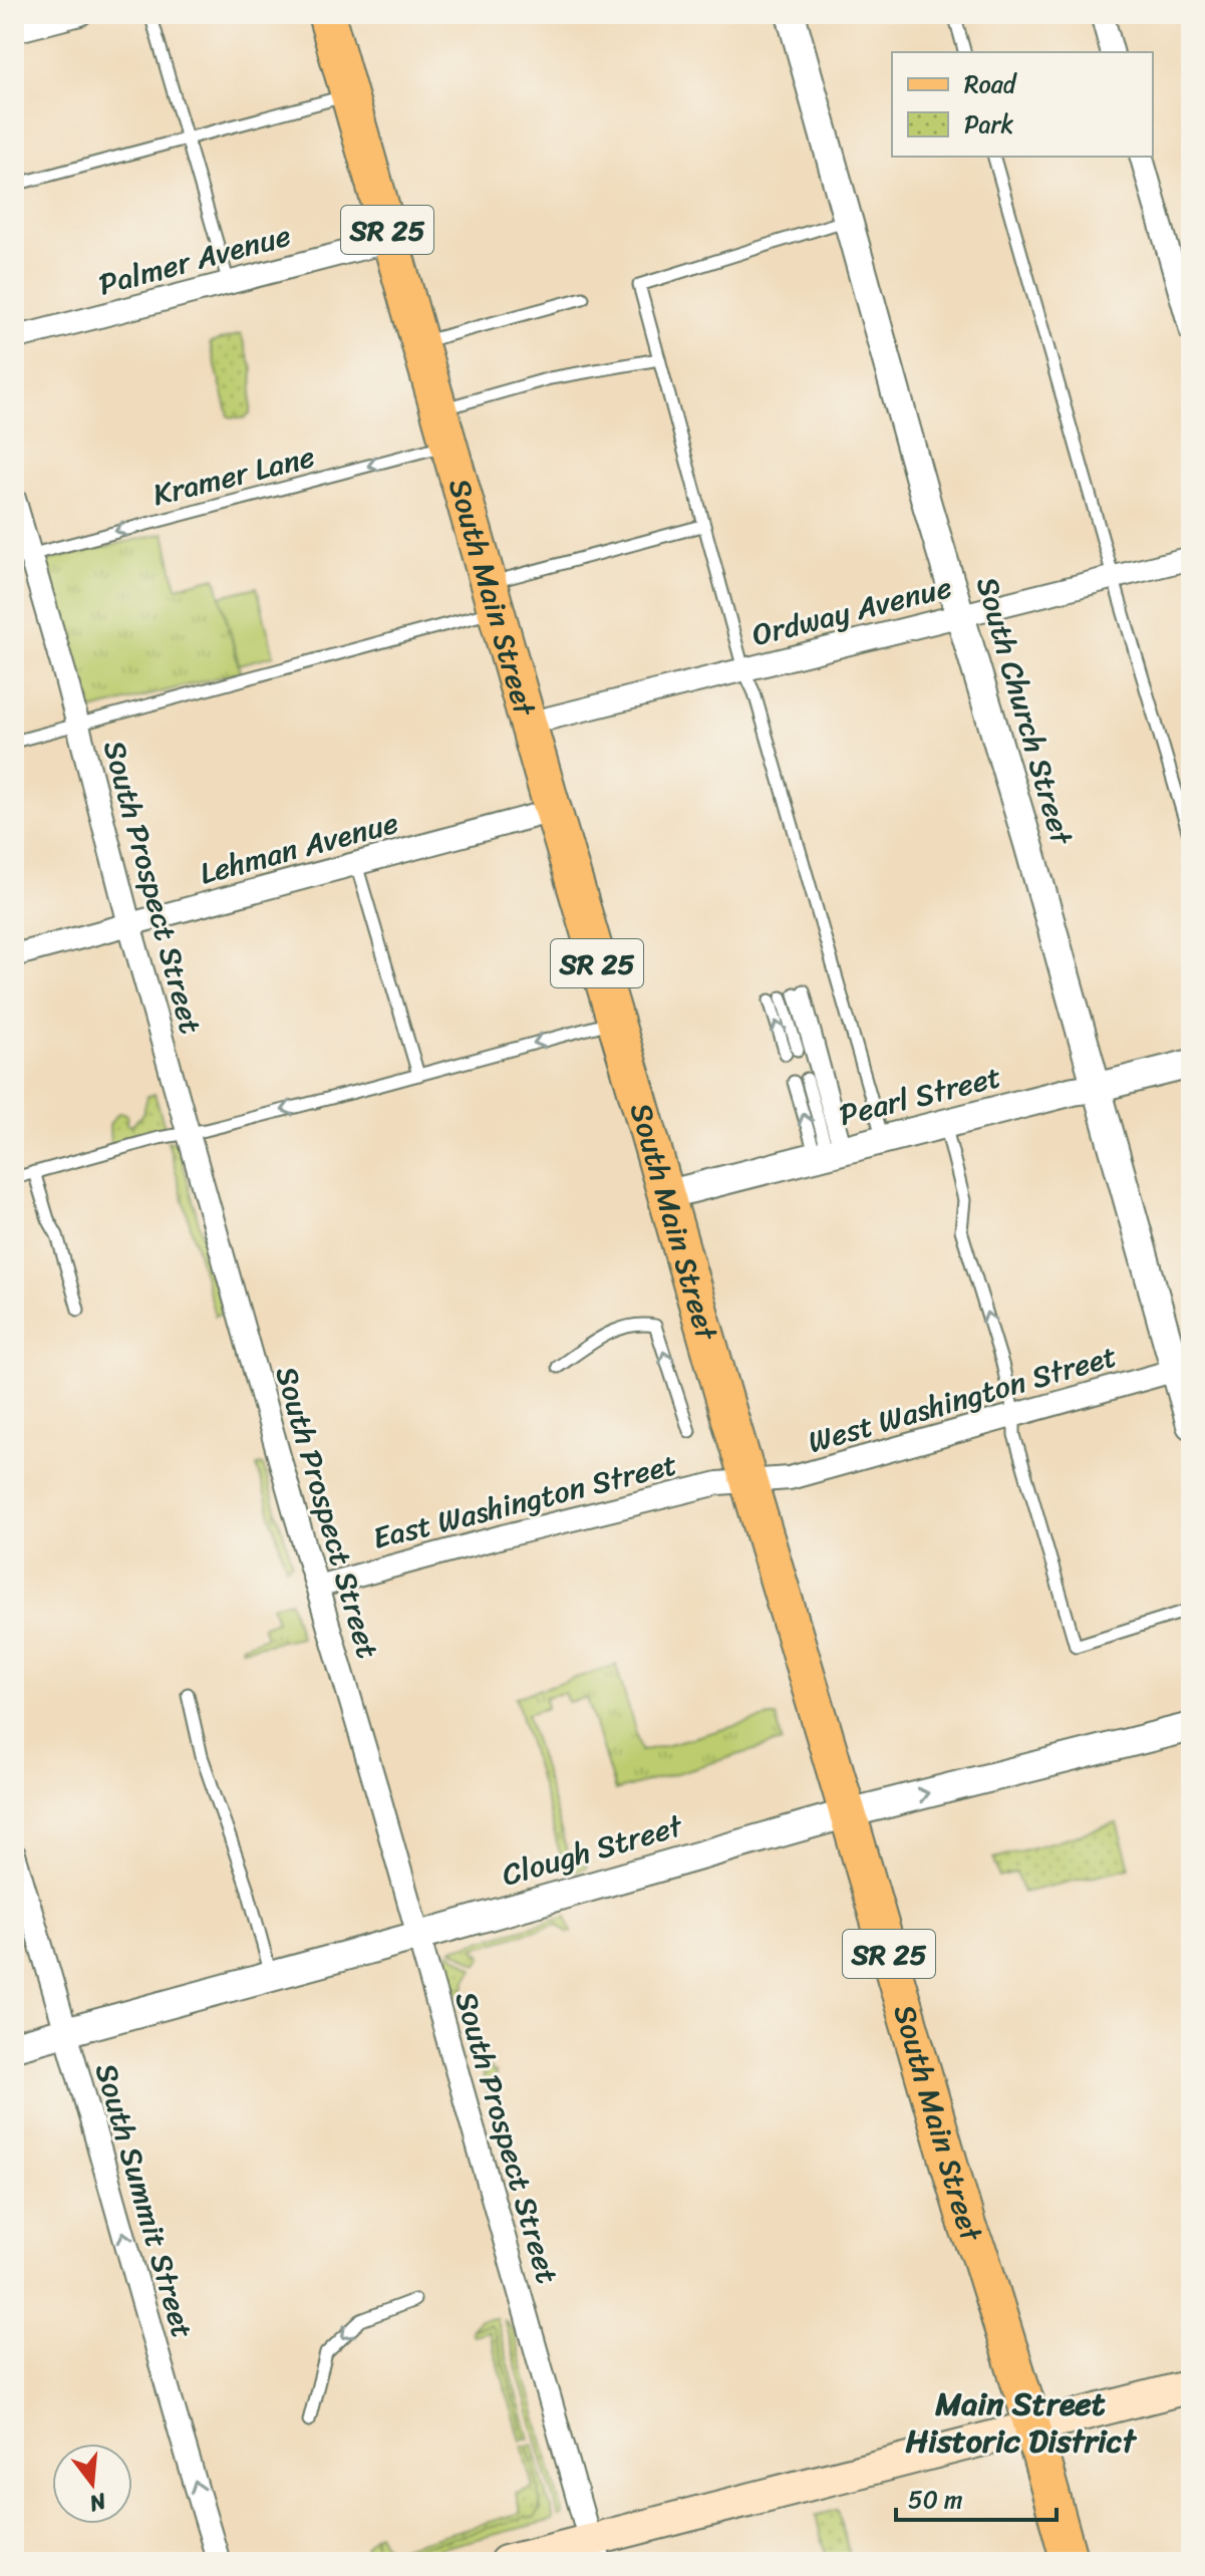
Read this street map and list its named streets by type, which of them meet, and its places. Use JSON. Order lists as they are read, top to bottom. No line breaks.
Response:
{"streets":{"main road":["SR 25","South Main Street"],"street":["Palmer Avenue","Ordway Avenue","South Church Street","Lehman Avenue","South Prospect Street","Pearl Street","West Washington Street","East Washington Street","Clough Street","South Summit Street"],"lane":["Kramer Lane"]},"crossings":[["Palmer Avenue","South Main Street"],["Kramer Lane","South Main Street"],["Kramer Lane","South Prospect Street"],["South Main Street","Ordway Avenue"],["South Main Street","Lehman Avenue"],["South Main Street","Pearl Street"],["South Main Street","West Washington Street"],["South Main Street","East Washington Street"],["South Main Street","Clough Street"],["Ordway Avenue","South Church Street"],["South Church Street","Pearl Street"],["South Church Street","West Washington Street"],["Lehman Avenue","South Prospect Street"],["South Prospect Street","East Washington Street"],["South Prospect Street","Clough Street"],["West Washington Street","East Washington Street"],["Clough Street","South Summit Street"]],"one_way":["Kramer Lane","South Summit Street"],"districts":["Main Street Historic District"],"legend":["Road","Park"],"scale_bar":"50 m","north":"bottom"}
